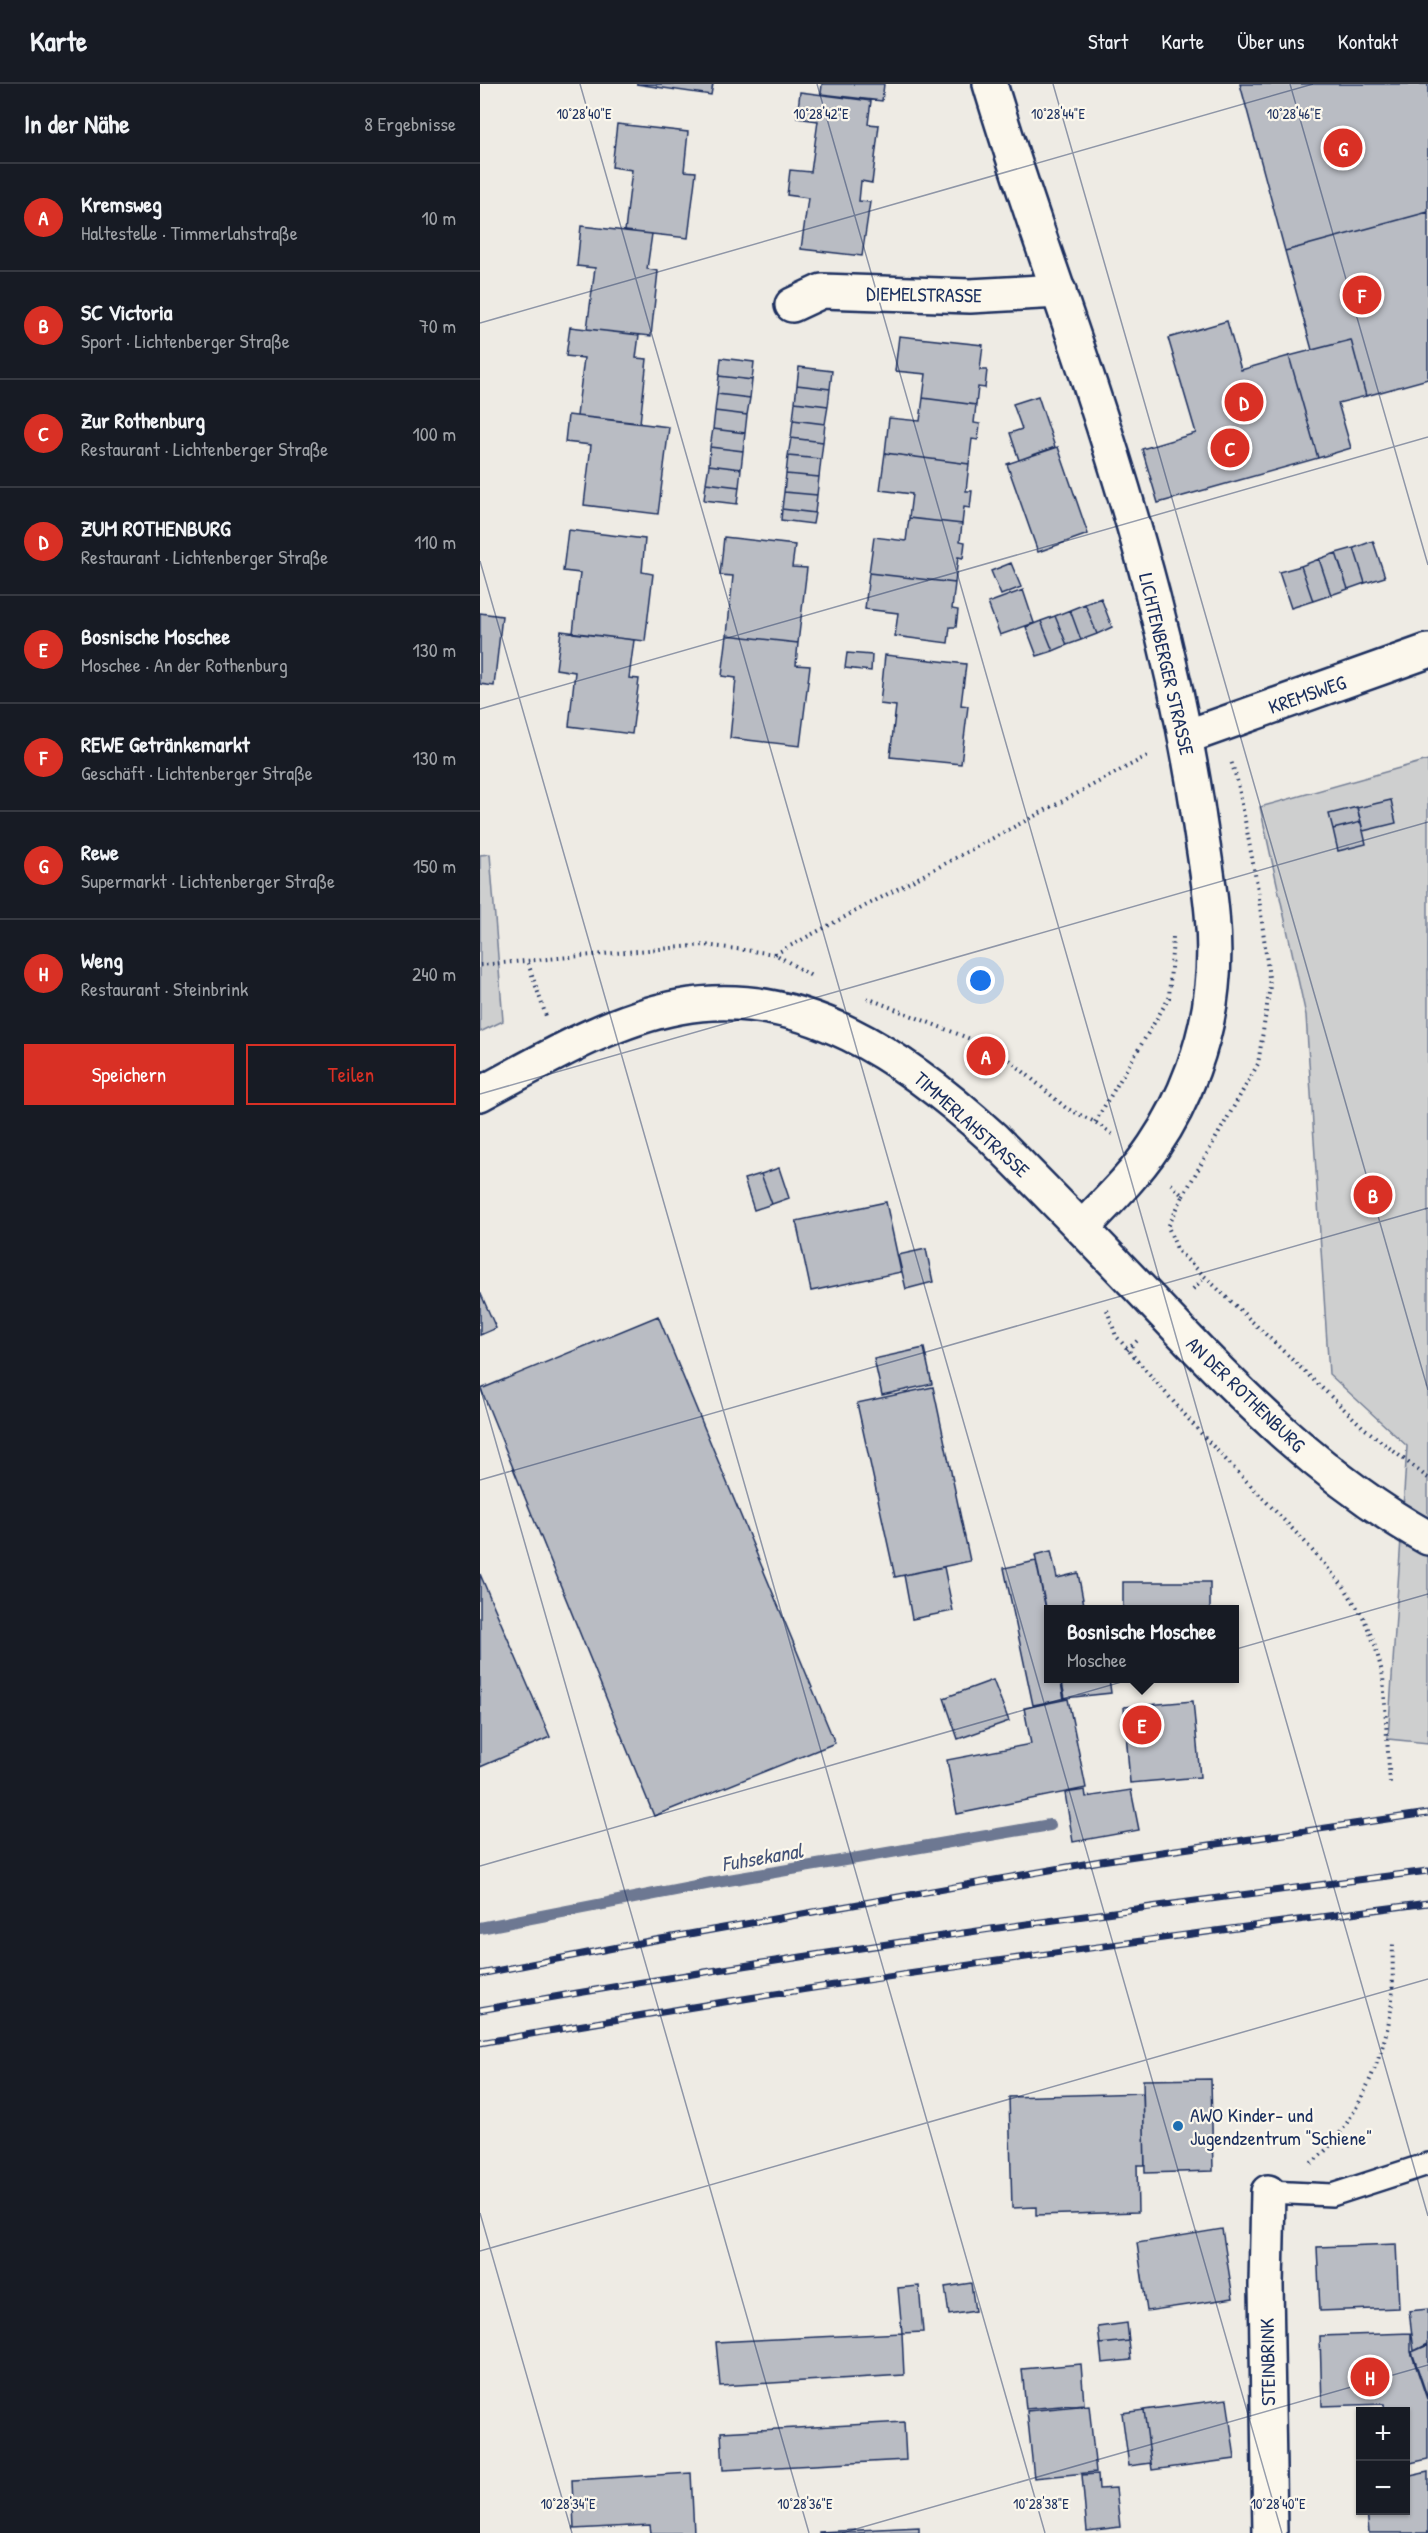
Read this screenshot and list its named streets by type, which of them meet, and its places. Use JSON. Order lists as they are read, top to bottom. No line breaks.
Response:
{"streets":{"street":["DIEMELSTRASSE","LICHTENBERGER STRASSE","KREMSWEG","TIMMERLAHSTRASSE","AN DER ROTHENBURG","STEINBRINK"]},"crossings":[["DIEMELSTRASSE","LICHTENBERGER STRASSE"],["LICHTENBERGER STRASSE","KREMSWEG"],["LICHTENBERGER STRASSE","TIMMERLAHSTRASSE"],["LICHTENBERGER STRASSE","AN DER ROTHENBURG"],["TIMMERLAHSTRASSE","AN DER ROTHENBURG"]],"water":["Fuhsekanal"],"places":["AWO Kinder- und Jugendzentrum \"Schiene\""],"page":{"header":"Karte","nav":["Start","Karte","Über uns","Kontakt"],"heading":["In der Nähe","8 Ergebnisse"],"pins":["G","F","D","C","A","B","E","H"],"list":[{"mark":"A","name":"Kremsweg","note":"Haltestelle · Timmerlahstraße","value":"10 m"},{"mark":"B","name":"SC Victoria","note":"Sport · Lichtenberger Straße","value":"70 m"},{"mark":"C","name":"Zur Rothenburg","note":"Restaurant · Lichtenberger Straße","value":"100 m"},{"mark":"D","name":"ZUM ROTHENBURG","note":"Restaurant · Lichtenberger Straße","value":"110 m"},{"mark":"E","name":"Bosnische Moschee","note":"Moschee · An der Rothenburg","value":"130 m"},{"mark":"F","name":"REWE Getränkemarkt","note":"Geschäft · Lichtenberger Straße","value":"130 m"},{"mark":"G","name":"Rewe","note":"Supermarkt · Lichtenberger Straße","value":"150 m"},{"mark":"H","name":"Weng","note":"Restaurant · Steinbrink","value":"240 m"}],"buttons":["Speichern","Teilen"],"popup":["Bosnische Moschee","Moschee"],"map_buttons":["+","−"]},"coordinates":["10°28'40\"E","10°28'42\"E","10°28'44\"E","10°28'46\"E","10°28'34\"E","10°28'36\"E","10°28'38\"E"]}
